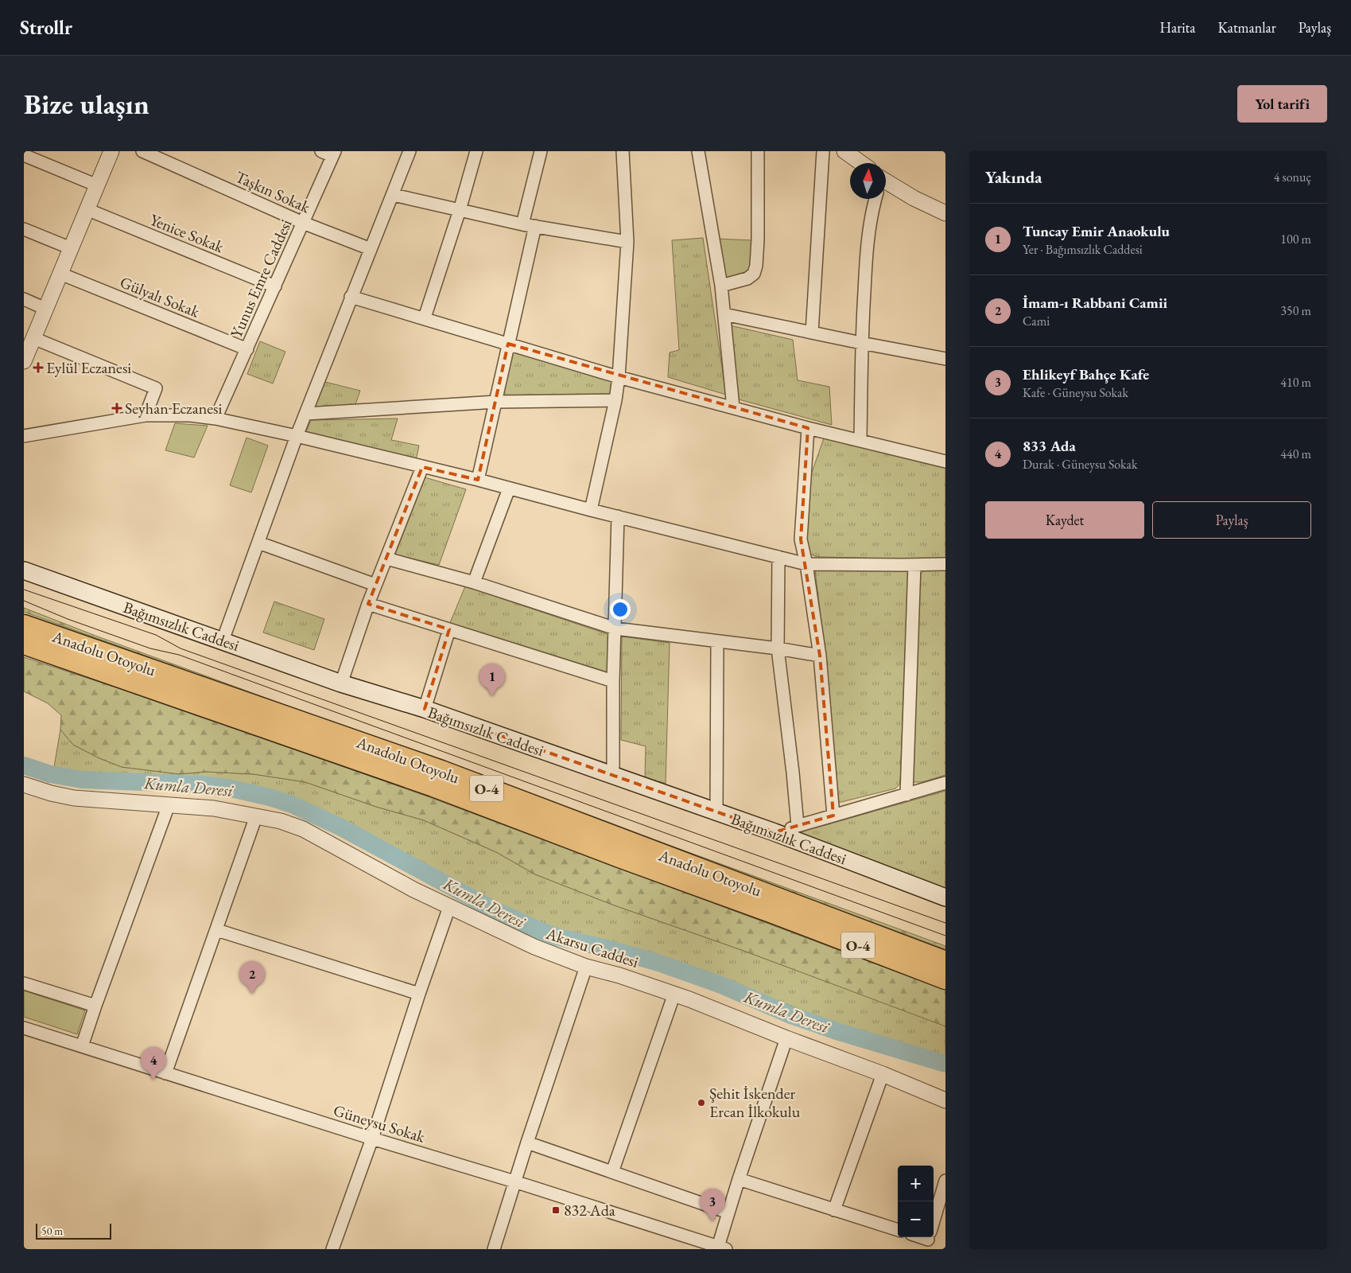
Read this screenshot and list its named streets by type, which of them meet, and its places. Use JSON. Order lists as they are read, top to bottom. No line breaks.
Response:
{"streets":{"highway":["Anadolu Otoyolu","O-4"],"main road":["Bağımsızlık Caddesi"],"street":["Taşkın Sokak","Yenice Sokak","Yunus Emre Caddesi","Gülyalı Sokak","Akarsu Caddesi","Güneysu Sokak"]},"crossings":[["Taşkın Sokak","Yunus Emre Caddesi"],["Yenice Sokak","Yunus Emre Caddesi"],["Yunus Emre Caddesi","Gülyalı Sokak"]],"water":["Kumla Deresi"],"places":{"health":["Eylül Eczanesi","Seyhan Eczanesi"],"other":["Şehit İskender Ercan İlkokulu"],"transit":["832 Ada"]},"scale_bar":"50 m","north":"top","page":{"header":"Strollr","nav":["Harita","Katmanlar","Paylaş"],"buttons":["Yol tarifi",["Kaydet","Paylaş"]],"title":"Bize ulaşın","heading":["Yakında","4 sonuç"],"list":[{"mark":"1","name":"Tuncay Emir Anaokulu","note":"Yer · Bağımsızlık Caddesi","value":"100 m"},{"mark":"2","name":"İmam-ı Rabbani Camii","note":"Cami","value":"350 m"},{"mark":"3","name":"Ehlikeyf Bahçe Kafe","note":"Kafe · Güneysu Sokak","value":"410 m"},{"mark":"4","name":"833 Ada","note":"Durak · Güneysu Sokak","value":"440 m"}],"pins":["1","2","4","3"],"map_buttons":["+","−"],"scale":"50 m"}}
